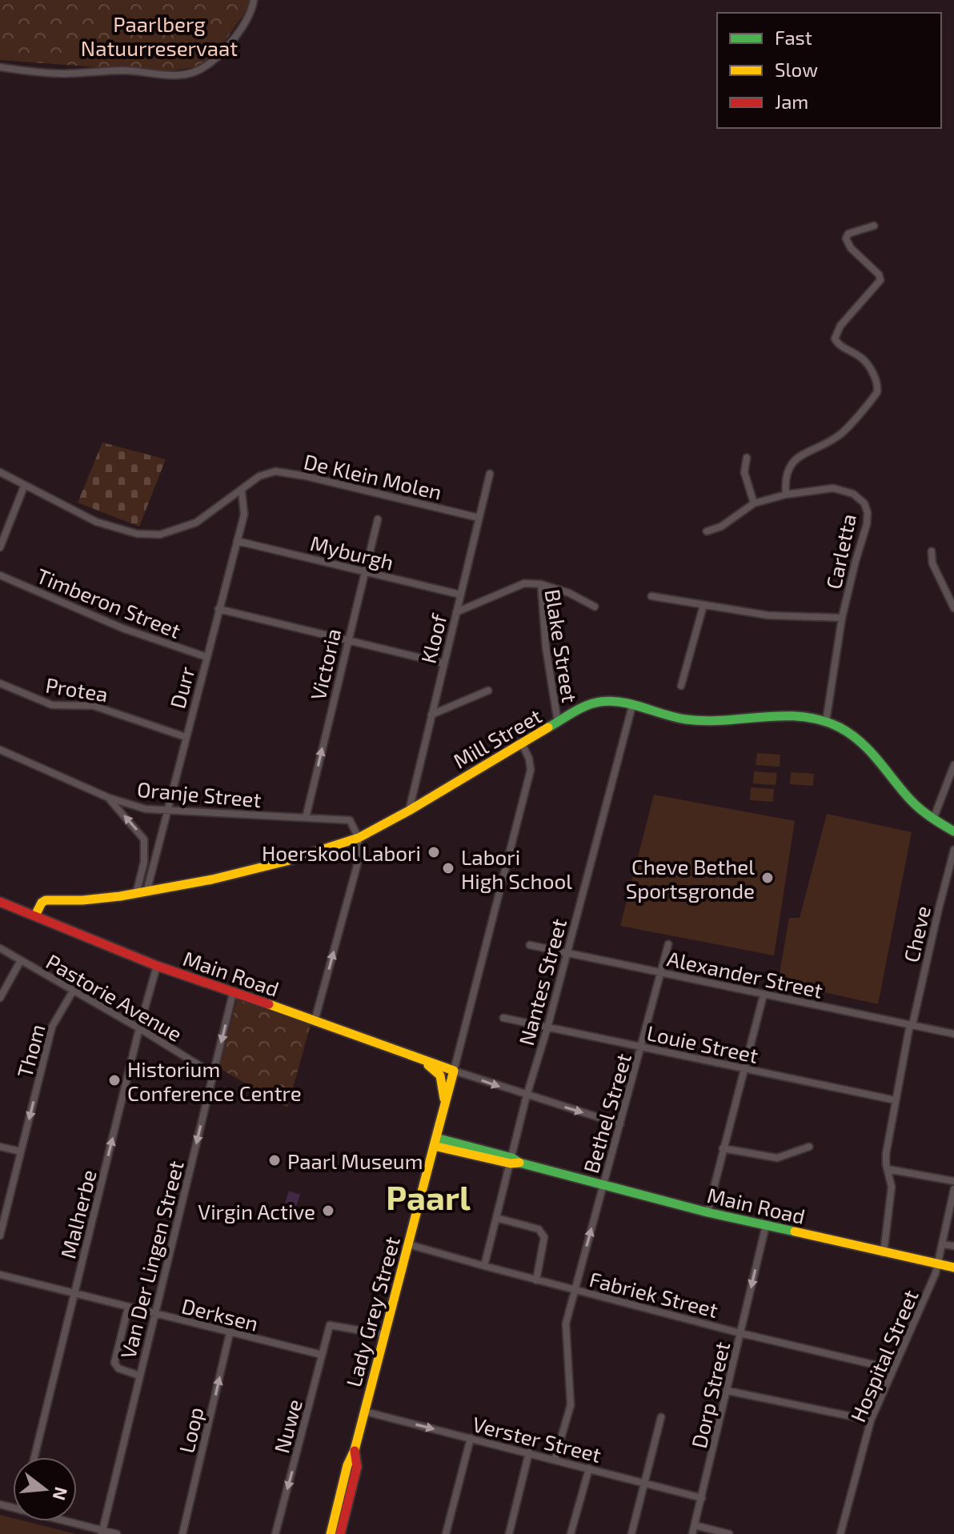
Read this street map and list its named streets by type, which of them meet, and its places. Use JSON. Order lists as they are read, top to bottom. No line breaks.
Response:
{"streets":{"main road":["Mill Street","Main Road","Lady Grey Street"],"street":["De Klein Molen","Carletta","Myburgh","Timberon Street","Kloof","Blake Street","Victoria","Durr","Protea","Oranje Street","Cheve","Alexander Street","Nantes Street","Pastorie Avenue","Louie Street","Thom","Bethel Street","Malherbe","Van Der Lingen Street","Fabriek Street","Derksen","Hospital Street","Dorp Street","Nuwe","Loop","Verster Street"]},"crossings":[["De Klein Molen","Kloof"],["De Klein Molen","Durr"],["Carletta","Mill Street"],["Myburgh","Kloof"],["Myburgh","Victoria"],["Myburgh","Durr"],["Timberon Street","Durr"],["Kloof","Blake Street"],["Kloof","Mill Street"],["Blake Street","Mill Street"],["Victoria","Oranje Street"],["Durr","Protea"],["Durr","Mill Street"],["Durr","Oranje Street"],["Mill Street","Oranje Street"],["Mill Street","Main Road"],["Mill Street","Nantes Street"],["Cheve","Main Road"],["Cheve","Alexander Street"],["Cheve","Louie Street"],["Main Road","Nantes Street"],["Main Road","Bethel Street"],["Main Road","Malherbe"],["Main Road","Van Der Lingen Street"],["Main Road","Lady Grey Street"],["Main Road","Hospital Street"],["Main Road","Dorp Street"],["Alexander Street","Nantes Street"],["Alexander Street","Bethel Street"],["Nantes Street","Louie Street"],["Nantes Street","Fabriek Street"],["Pastorie Avenue","Thom"],["Pastorie Avenue","Malherbe"],["Pastorie Avenue","Van Der Lingen Street"],["Louie Street","Bethel Street"],["Bethel Street","Fabriek Street"],["Bethel Street","Verster Street"],["Malherbe","Derksen"],["Van Der Lingen Street","Derksen"],["Fabriek Street","Lady Grey Street"],["Fabriek Street","Hospital Street"],["Fabriek Street","Dorp Street"],["Lady Grey Street","Nuwe"],["Lady Grey Street","Verster Street"],["Derksen","Nuwe"],["Derksen","Loop"],["Dorp Street","Verster Street"]],"one_way":["Victoria","Thom","Malherbe","Van Der Lingen Street","Nuwe","Loop"],"districts":["Paarl"],"parks":["Paarlberg Natuurreservaat"],"places":["Hoerskool Labori","Labori High School","Cheve Bethel Sportsgronde","Historium Conference Centre","Paarl Museum","Virgin Active"],"legend":["Fast","Slow","Jam"],"north":"right"}
